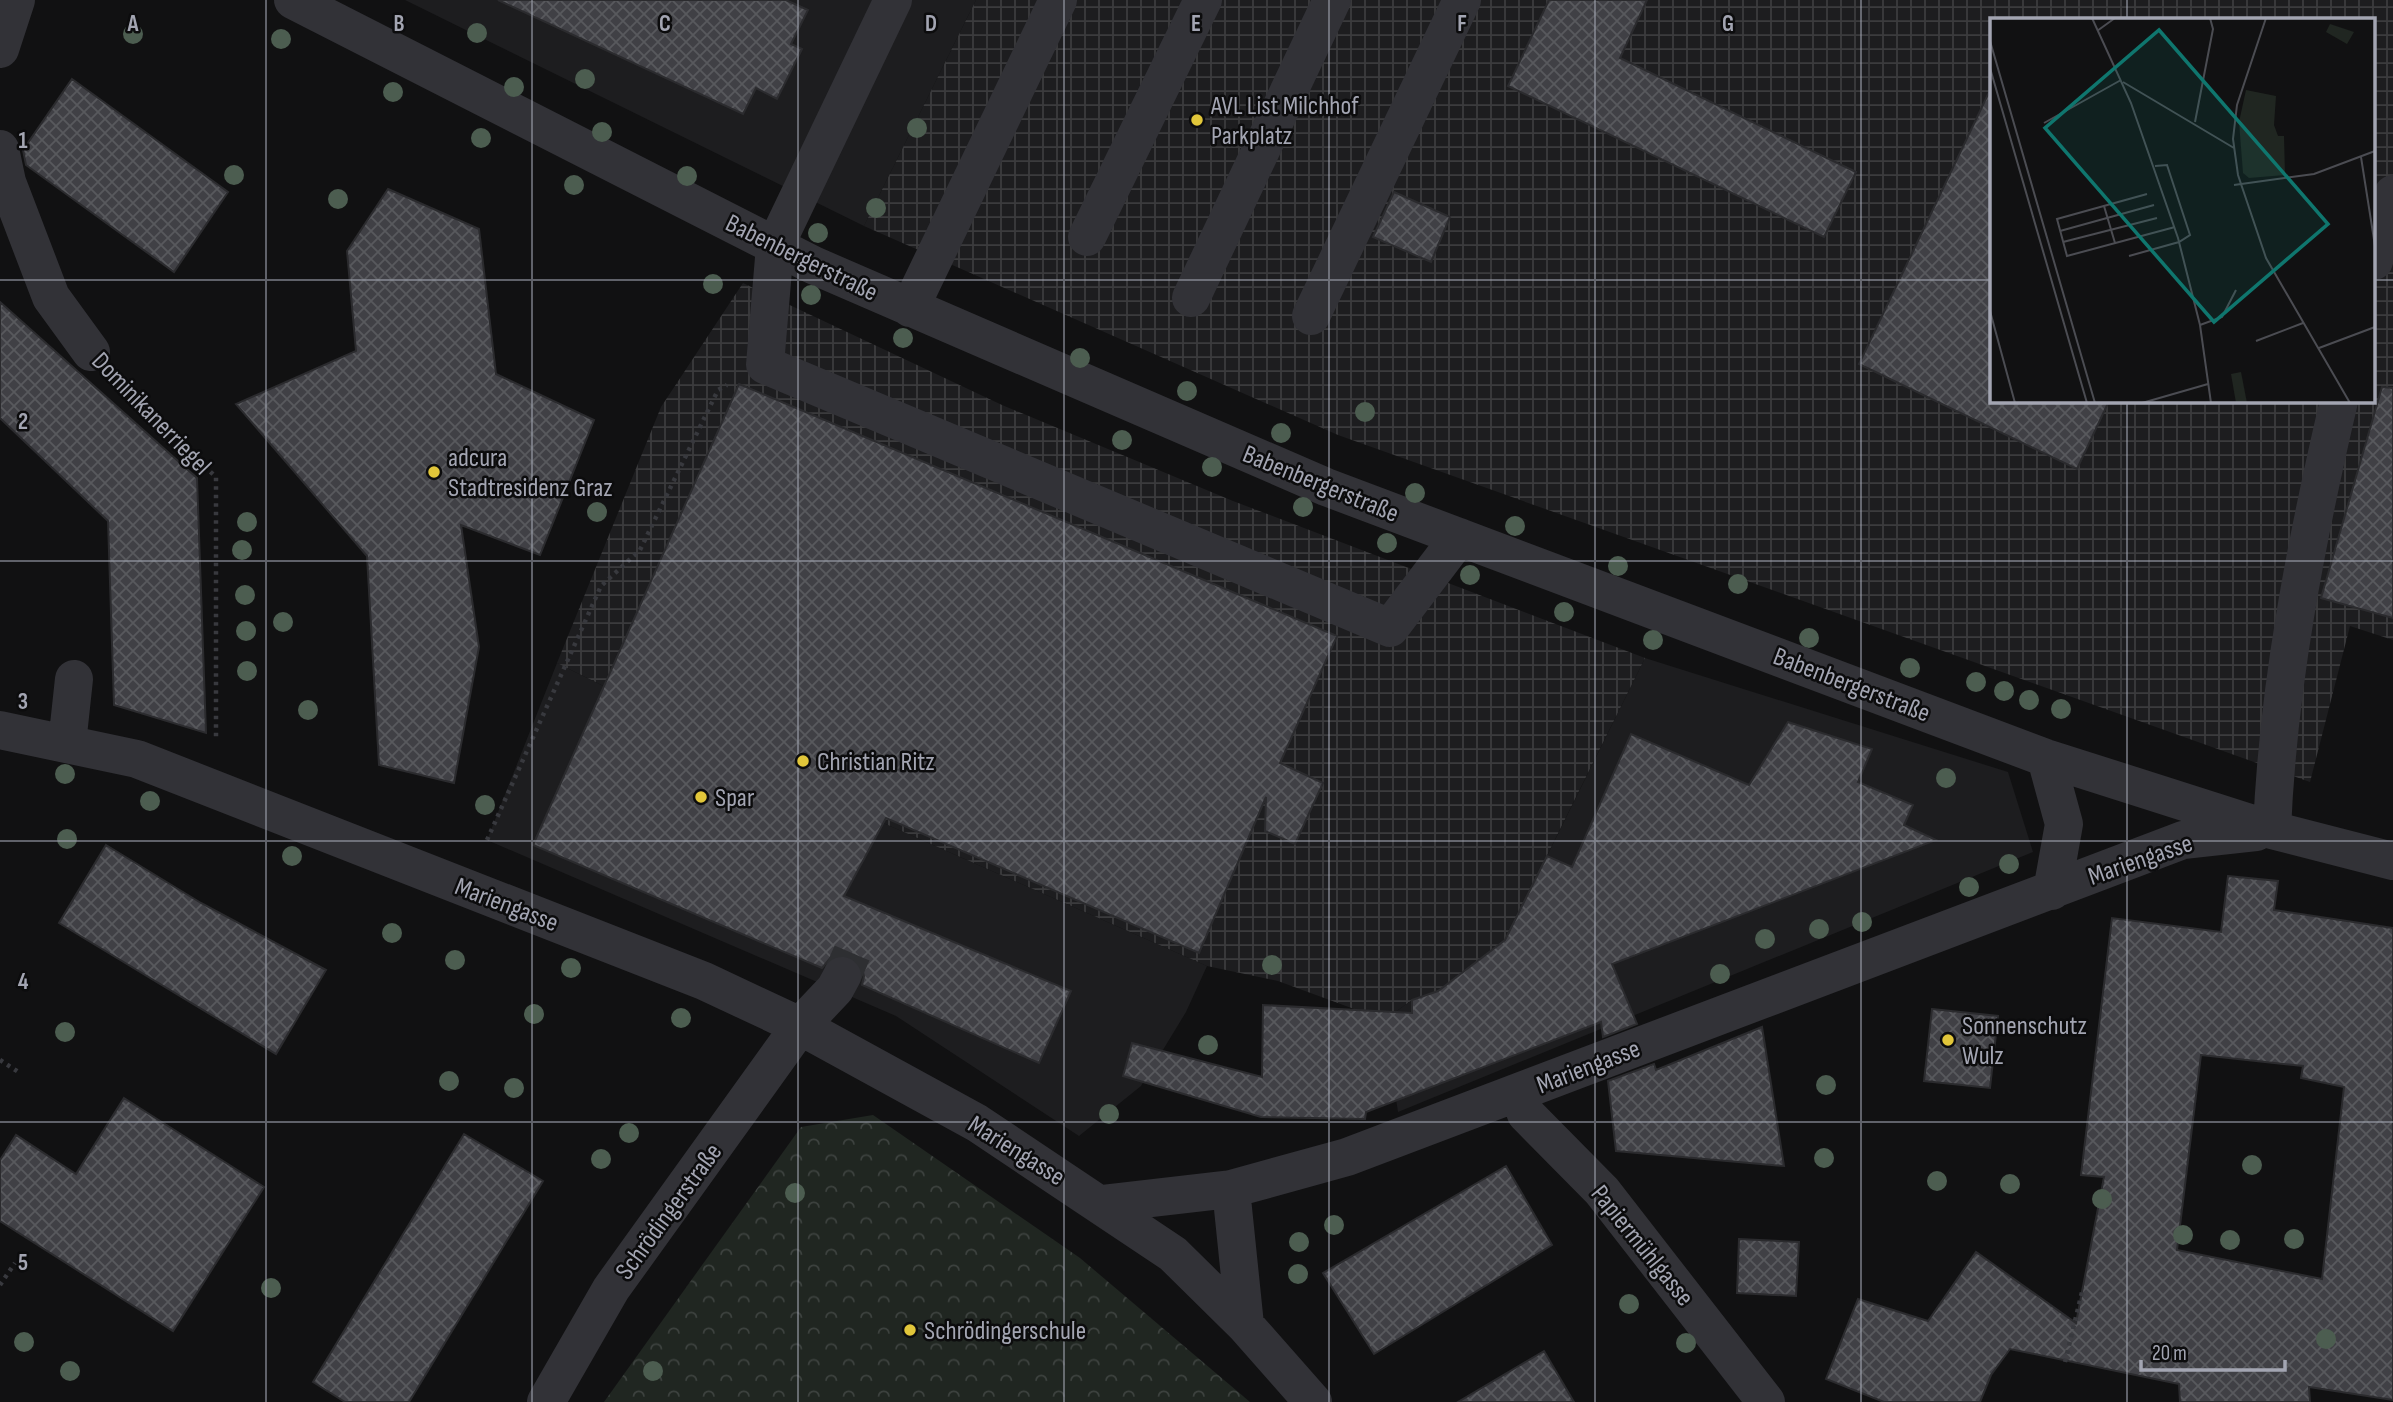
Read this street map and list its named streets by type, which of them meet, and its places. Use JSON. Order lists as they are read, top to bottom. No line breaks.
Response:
{"streets":{"street":["Babenbergerstraße","Dominikanerriegel","Mariengasse","Schrödingerstraße","Papiermühlgasse"]},"crossings":[["Babenbergerstraße","Mariengasse"],["Mariengasse","Schrödingerstraße"],["Mariengasse","Papiermühlgasse"]],"places":["AVL List Milchhof Parkplatz","adcura Stadtresidenz Graz","Christian Ritz","Spar","Sonnenschutz Wulz","Schrödingerschule"],"scale_bar":"20 m","grid":{"columns":["A","B","C","D","E","F","G"],"rows":["1","2","3","4","5"]}}
